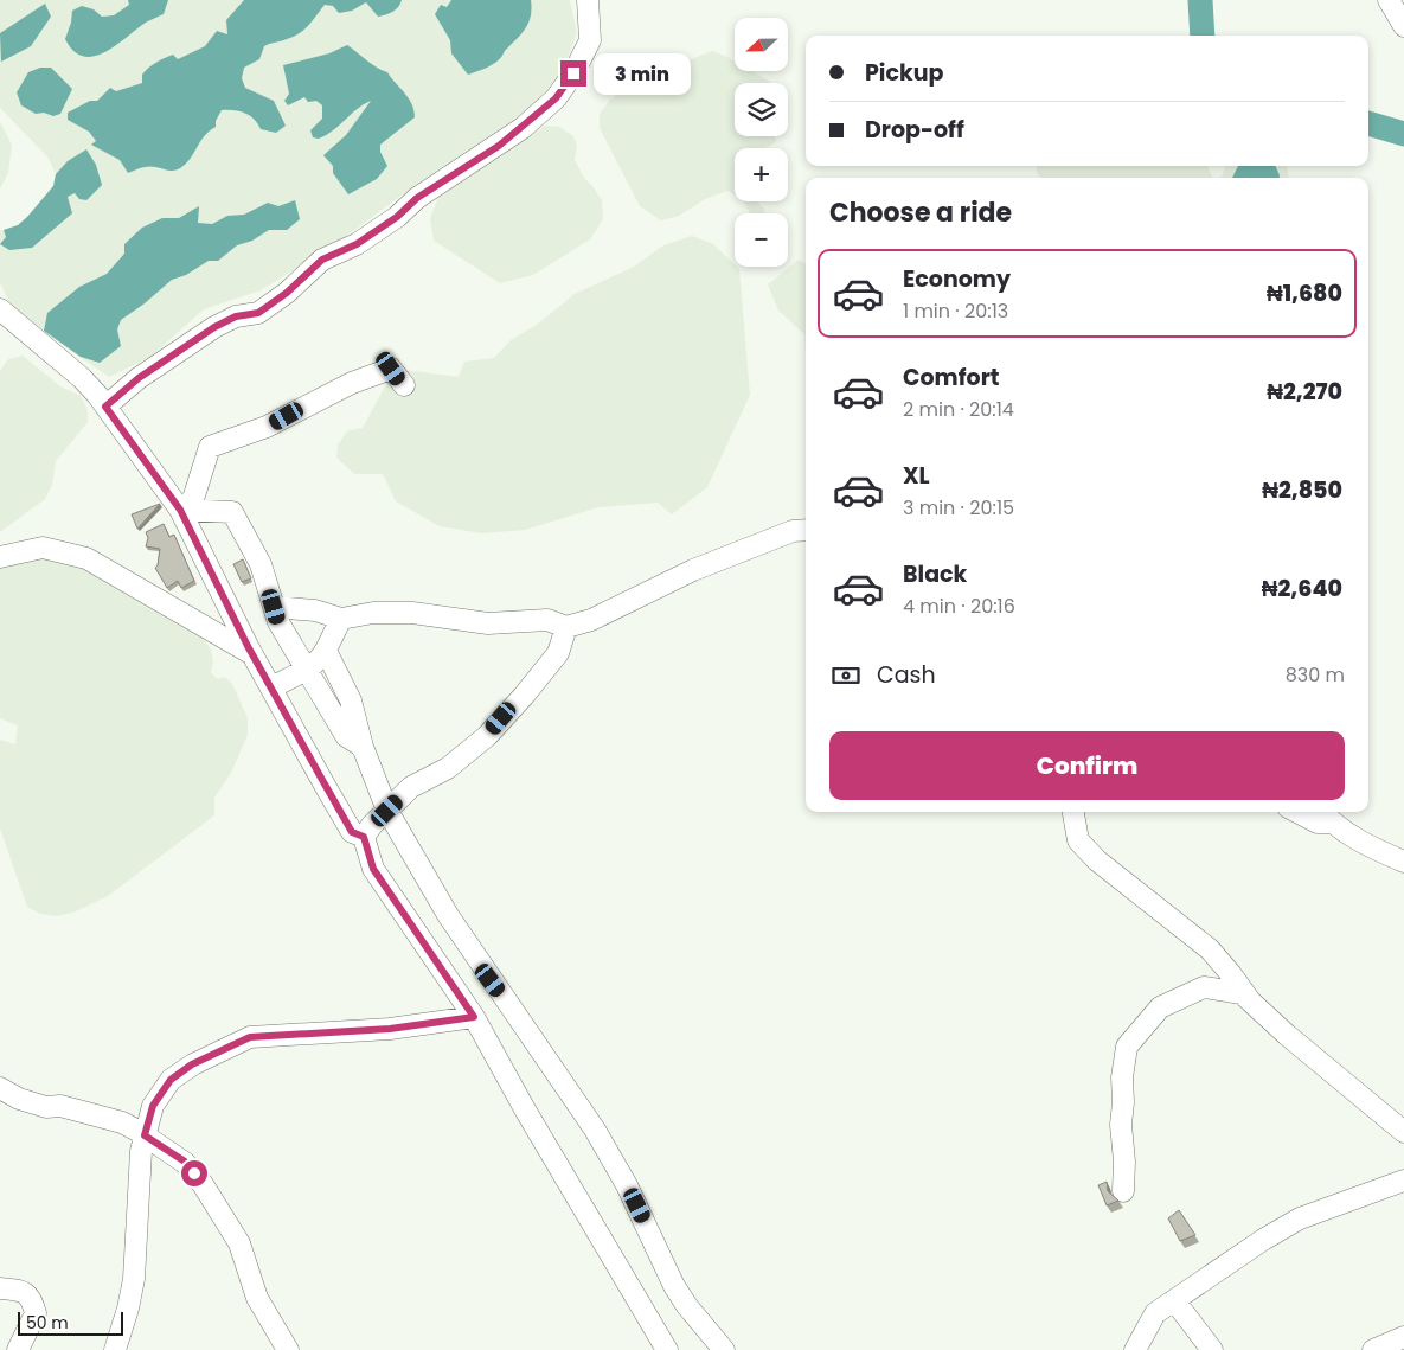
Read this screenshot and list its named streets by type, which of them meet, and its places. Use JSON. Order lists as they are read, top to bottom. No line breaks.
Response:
{"scale_bar":"50 m","north":"left","page":{"map_buttons":["+","−"],"banner":["Pickup","Drop-off"],"bubble":"3 min","heading":"Choose a ride","list":[{"name":"Economy","note":"1 min · 20:13","value":"₦1,680"},{"name":"Comfort","note":"2 min · 20:14","value":"₦2,270"},{"name":"XL","note":"3 min · 20:15","value":"₦2,850"},{"name":"Black","note":"4 min · 20:16","value":"₦2,640"}],"pay":["Cash","830 m"],"buttons":"Confirm","scale":"50 m"}}
